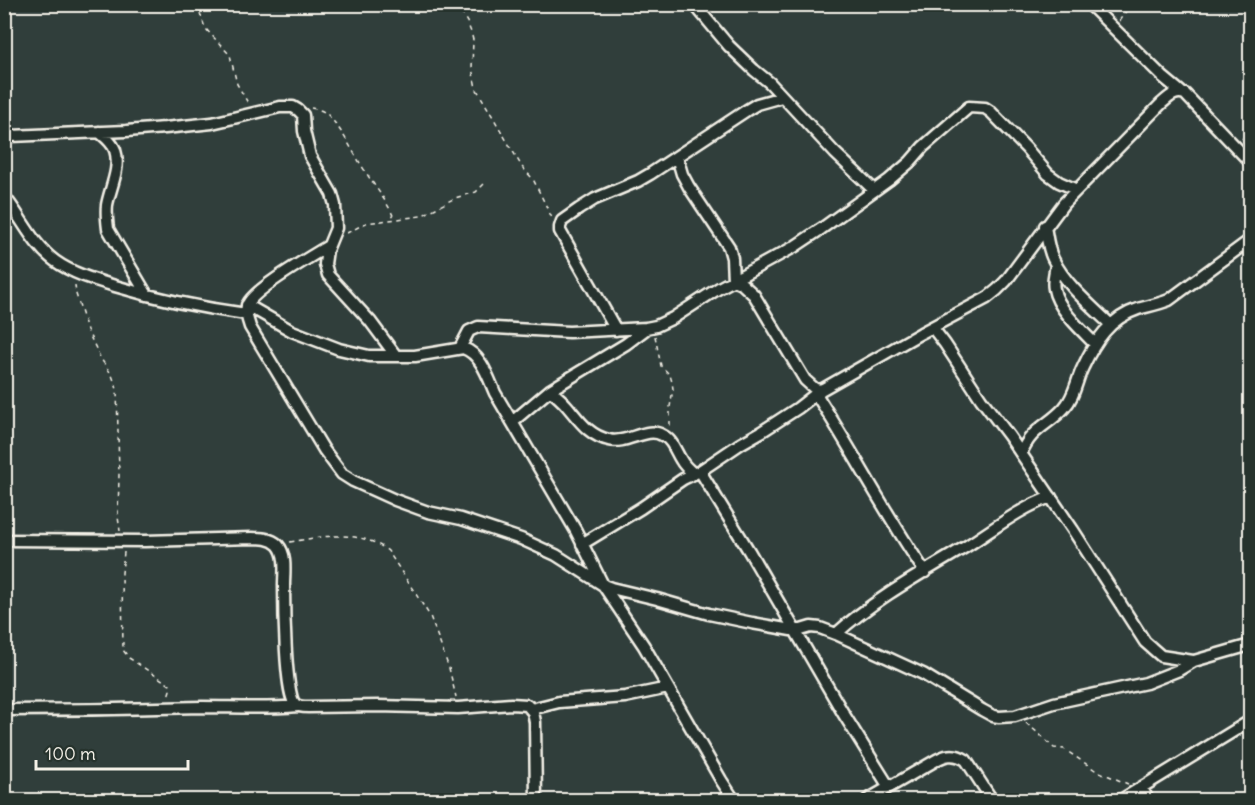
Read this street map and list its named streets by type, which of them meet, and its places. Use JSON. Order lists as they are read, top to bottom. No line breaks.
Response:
{"scale_bar":"100 m"}
